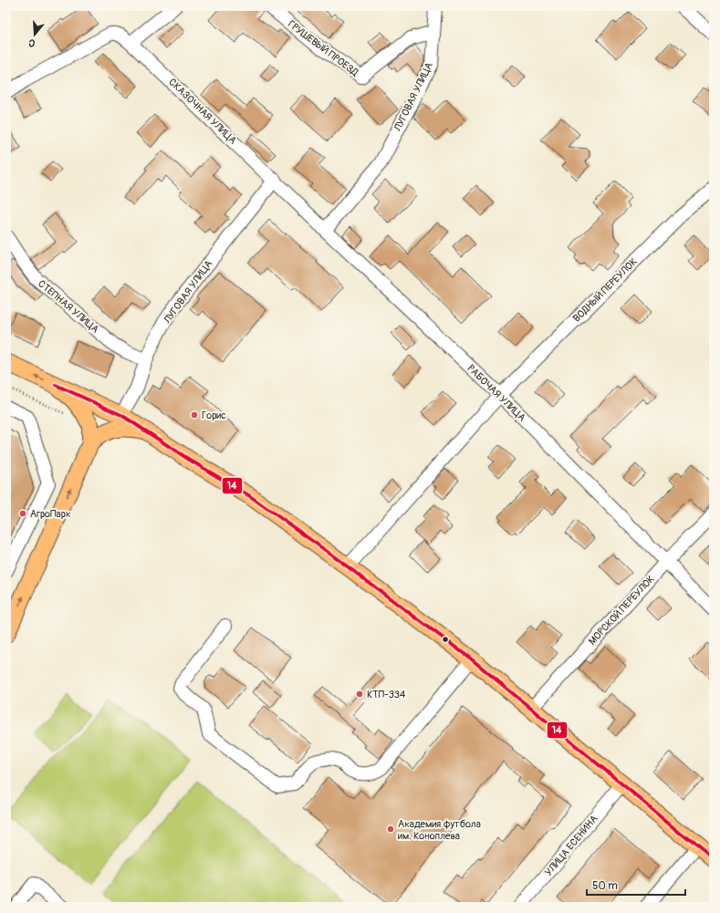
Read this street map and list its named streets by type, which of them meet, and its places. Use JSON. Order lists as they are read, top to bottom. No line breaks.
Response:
{"streets":{"street":["ГРУШЕВЫЙ ПРОЕЗД","ЛУГОВАЯ УЛИЦА","СКАЗОЧНАЯ УЛИЦА","ВОДНЫЙ ПЕРЕУЛОК","СТЕПНАЯ УЛИЦА","РАБОЧАЯ УЛИЦА","МОРСКОЙ ПЕРЕУЛОК","УЛИЦА ЕСЕНИНА"]},"crossings":[["ГРУШЕВЫЙ ПРОЕЗД","ЛУГОВАЯ УЛИЦА"],["ЛУГОВАЯ УЛИЦА","СКАЗОЧНАЯ УЛИЦА"],["ЛУГОВАЯ УЛИЦА","СТЕПНАЯ УЛИЦА"],["ЛУГОВАЯ УЛИЦА","РАБОЧАЯ УЛИЦА"],["СКАЗОЧНАЯ УЛИЦА","РАБОЧАЯ УЛИЦА"],["ВОДНЫЙ ПЕРЕУЛОК","РАБОЧАЯ УЛИЦА"],["РАБОЧАЯ УЛИЦА","МОРСКОЙ ПЕРЕУЛОК"]],"places":["Горис","АгроПарк","КТП-334","Академия футбола им. Коноплева"],"lines":["transit line 14"],"scale_bar":"50 m","north":"bottom"}
